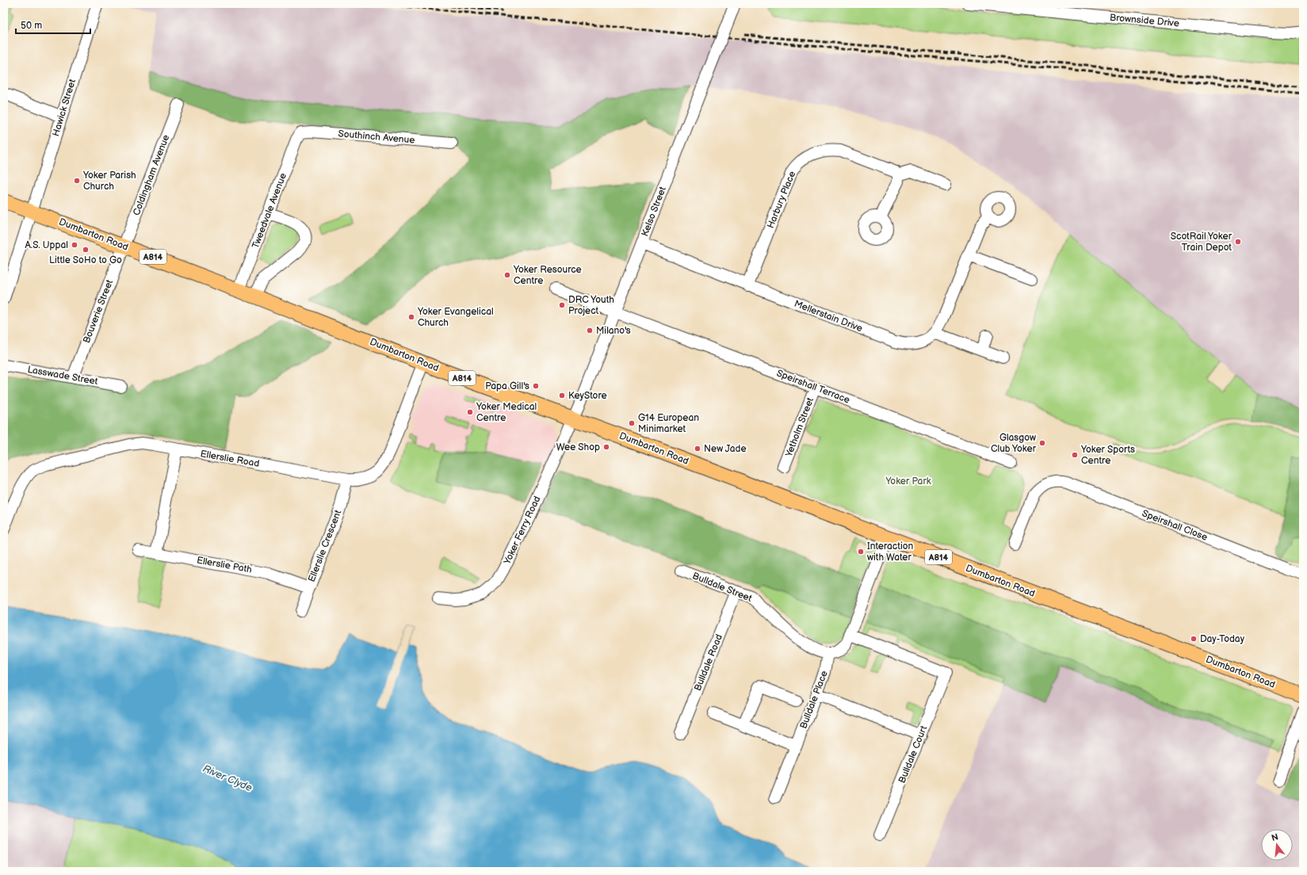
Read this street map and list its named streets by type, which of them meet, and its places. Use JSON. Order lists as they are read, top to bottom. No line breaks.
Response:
{"streets":{"main road":["Dumbarton Road","A814"],"street":["Brownside Drive","Hawick Street","Southinch Avenue","Coldingham Avenue","Harbury Place","Tweedvale Avenue","Kelso Street","Bouverie Street","Mellerstain Drive","Lasswade Street","Speirshall Terrace","Yetholm Street","Ellerslie Road","Speirshall Close","Yoker Ferry Road","Ellerslie Crescent","Ellerslie Path","Bulldale Street","Bulldale Road","Bulldale Place","Bulldale Court"]},"crossings":[["Hawick Street","Dumbarton Road"],["Southinch Avenue","Tweedvale Avenue"],["Coldingham Avenue","Dumbarton Road"],["Coldingham Avenue","Bouverie Street"],["Harbury Place","Mellerstain Drive"],["Tweedvale Avenue","Dumbarton Road"],["Kelso Street","Dumbarton Road"],["Kelso Street","Mellerstain Drive"],["Kelso Street","Speirshall Terrace"],["Kelso Street","Yoker Ferry Road"],["Dumbarton Road","Bouverie Street"],["Dumbarton Road","Ellerslie Road"],["Dumbarton Road","Yoker Ferry Road"],["Bouverie Street","Lasswade Street"],["Speirshall Terrace","Yetholm Street"],["Ellerslie Road","Ellerslie Crescent"],["Ellerslie Crescent","Ellerslie Path"],["Bulldale Street","Bulldale Road"],["Bulldale Street","Bulldale Place"]],"water":["River Clyde"],"parks":["Yoker Park"],"places":["Yoker Parish Church","ScotRail Yoker Train Depot","A.S. Uppal","Little SoHo to Go","Yoker Resource Centre","DRC Youth Project","Yoker Evangelical Church","Milano's","Papa Gill's","KeyStore","Yoker Medical Centre","G14 European Minimarket","Glasgow Club Yoker","Wee Shop","New Jade","Yoker Sports Centre","Interaction with Water","Day-Today"],"scale_bar":"50 m","north":"top"}
